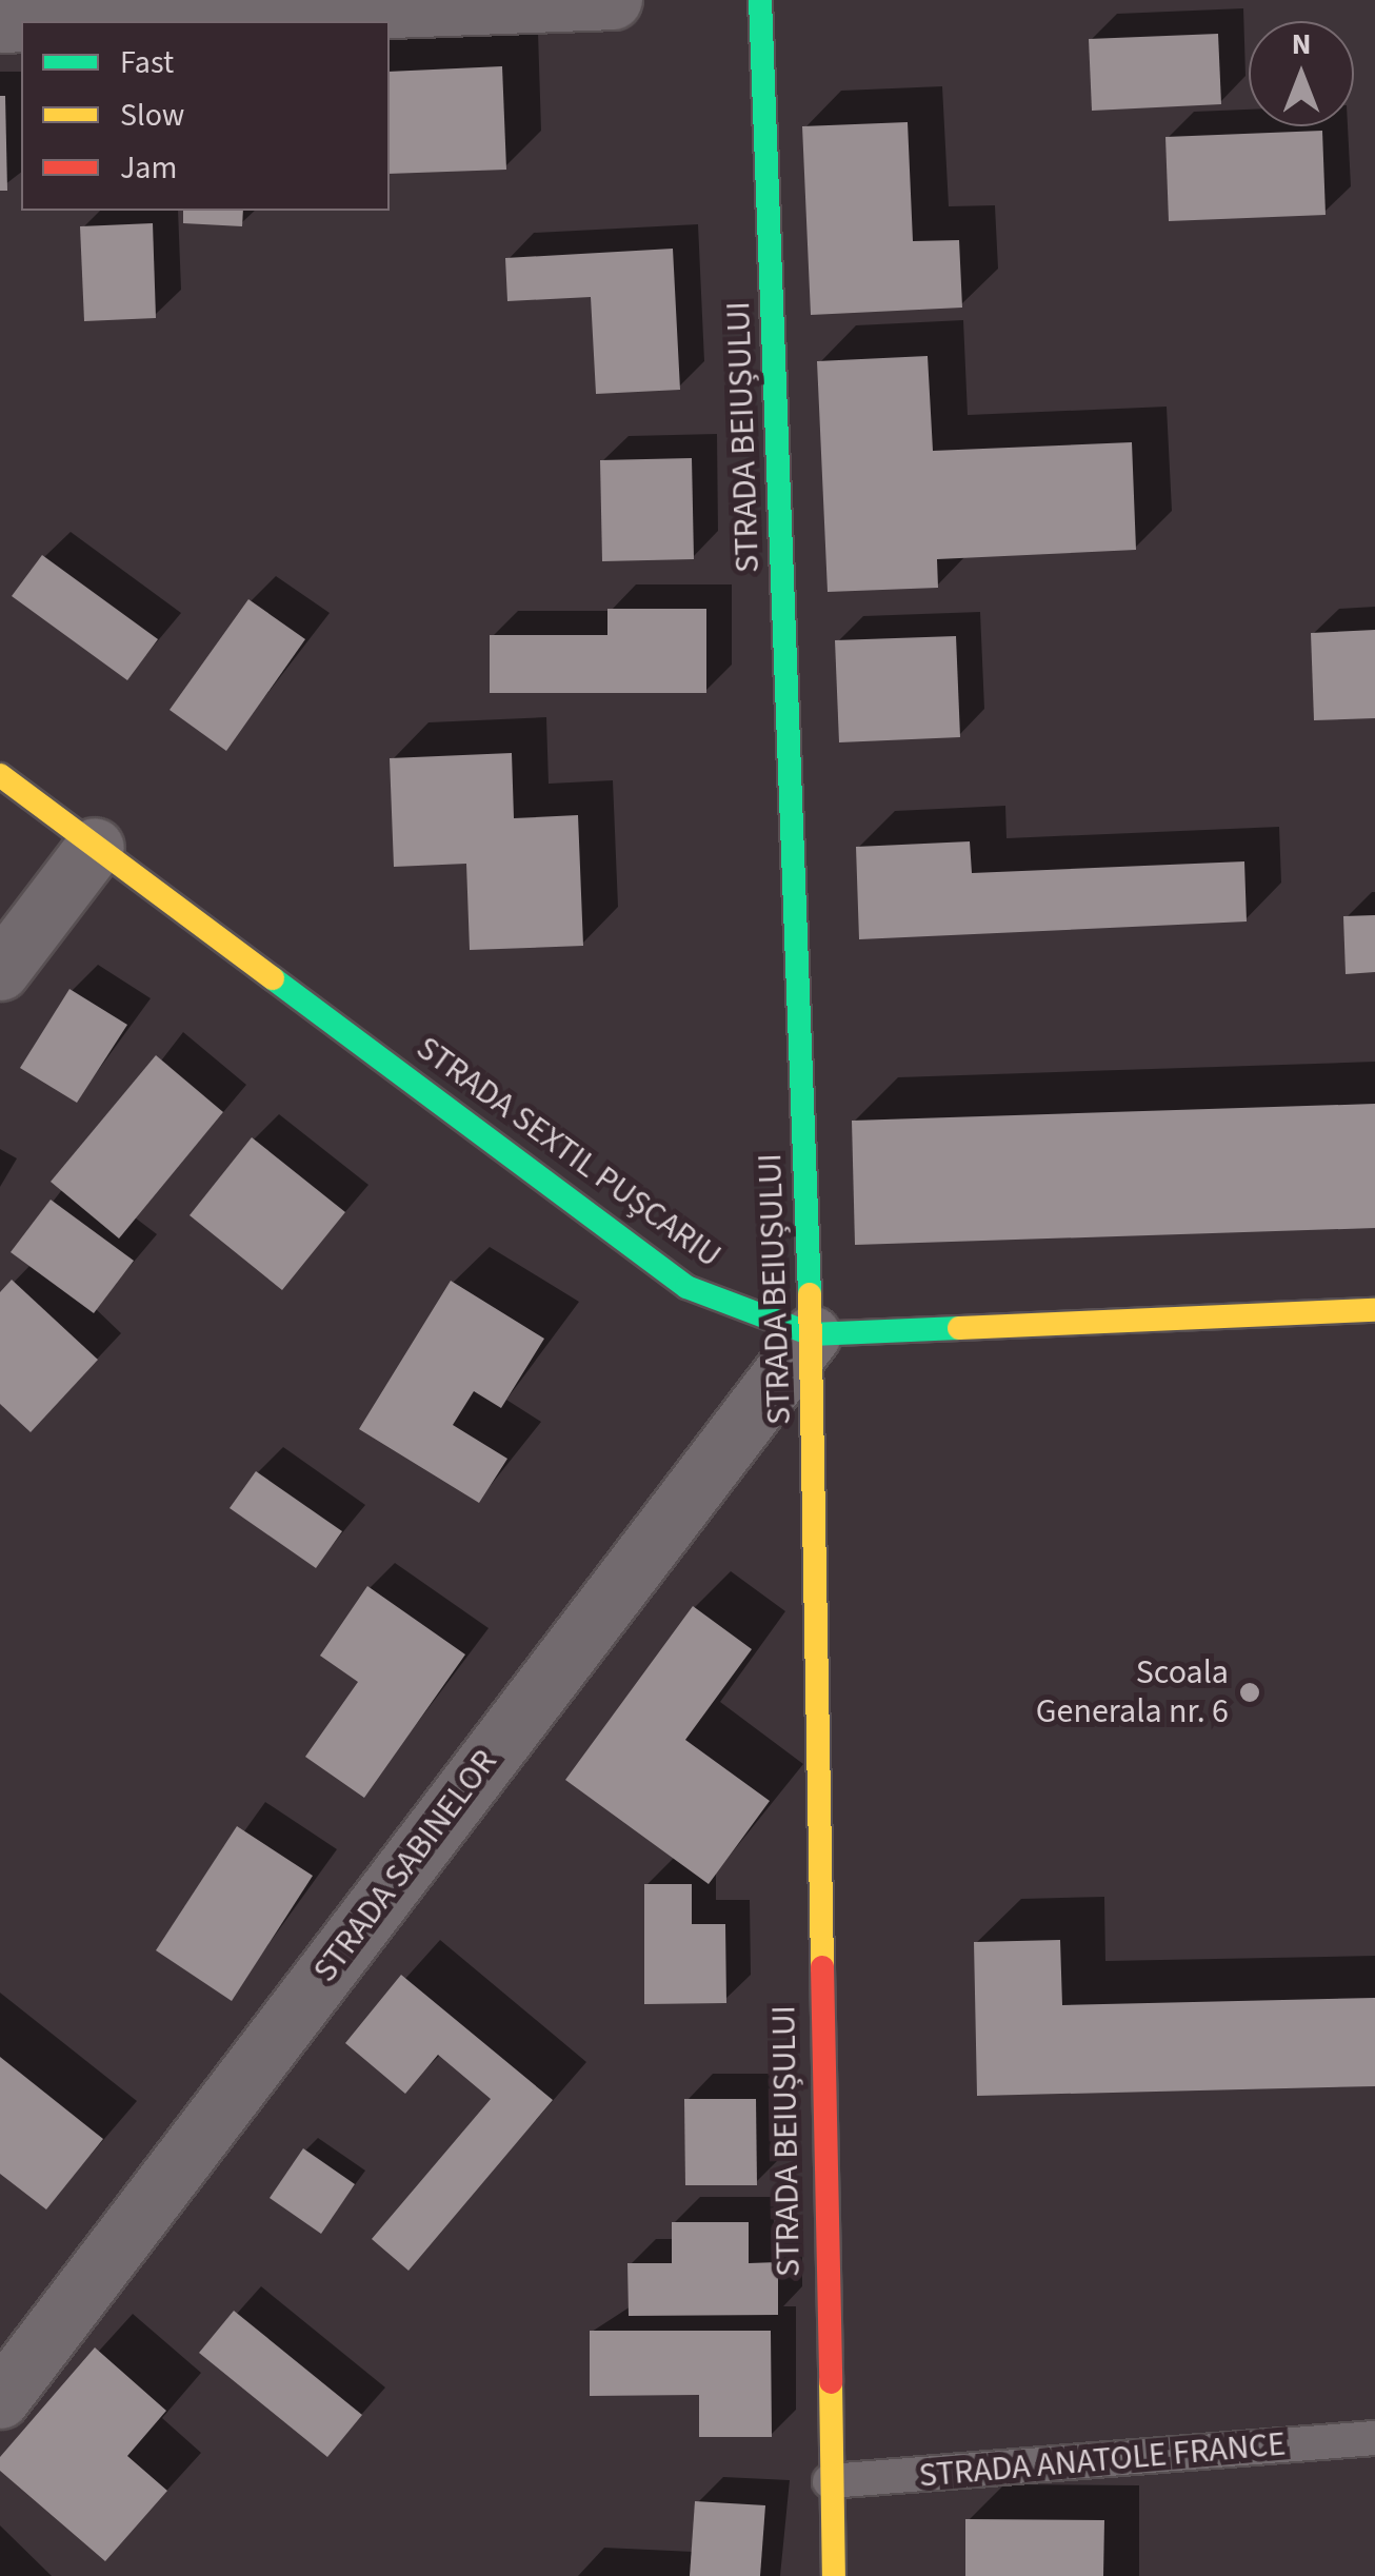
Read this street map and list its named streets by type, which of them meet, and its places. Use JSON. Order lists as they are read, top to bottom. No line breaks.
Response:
{"streets":{"street":["STRADA BEIUȘULUI","STRADA SEXTIL PUȘCARIU","STRADA SABINELOR"],"lane":["STRADA ANATOLE FRANCE"]},"crossings":[["STRADA BEIUȘULUI","STRADA SEXTIL PUȘCARIU"],["STRADA BEIUȘULUI","STRADA SABINELOR"],["STRADA BEIUȘULUI","STRADA ANATOLE FRANCE"],["STRADA SEXTIL PUȘCARIU","STRADA SABINELOR"]],"places":["Scoala Generala nr. 6"],"legend":["Fast","Slow","Jam"],"north":"top"}
